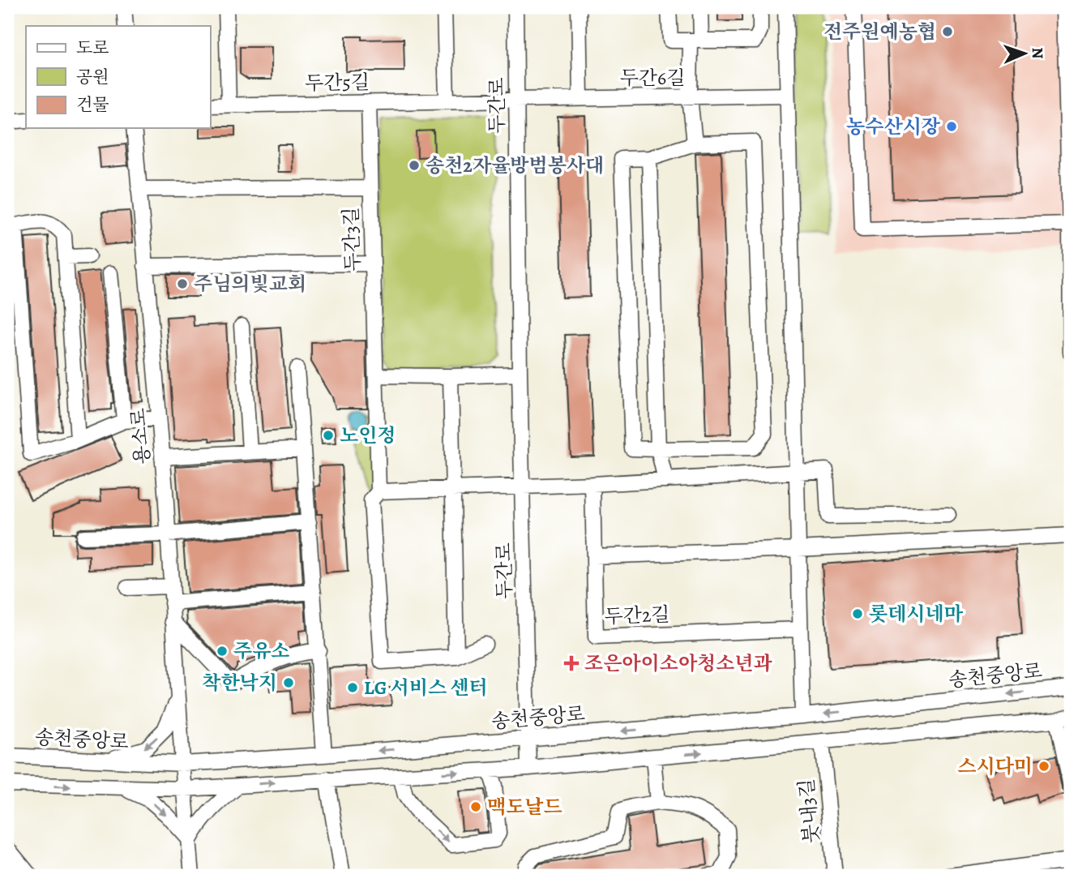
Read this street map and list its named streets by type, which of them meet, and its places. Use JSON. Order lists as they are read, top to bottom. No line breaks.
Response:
{"streets":{"street":["두간6길","두간5길","두간로","두간3길","용소로","두간2길","송천중앙로","붓내3길"]},"crossings":[["두간6길","두간5길"],["두간6길","두간로"],["두간5길","두간로"],["두간5길","두간3길"],["두간로","송천중앙로"],["용소로","송천중앙로"]],"places":{"other":["전주원예농협","농수산시장","송천2자율방범봉사대","주님의빛교회","노인정","롯데시네마","주유소","착한낙지","LG 서비스 센터","스시다미","맥도날드"],"health":["조은아이소아청소년과"]},"legend":["도로","공원","건물"],"north":"right"}
